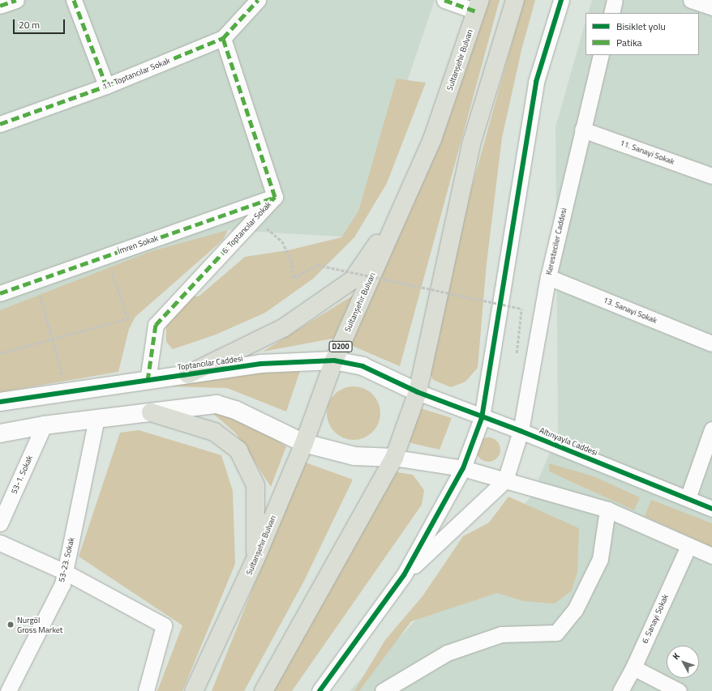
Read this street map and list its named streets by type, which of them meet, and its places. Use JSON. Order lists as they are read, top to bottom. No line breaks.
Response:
{"streets":{"highway":["Sultanşehir Bulvarı","D200"],"street":["11. Toptancılar Sokak","11. Sanayi Sokak","6. Toptancılar Sokak","Keresteciler Caddesi","İmren Sokak","13. Sanayi Sokak","Toptancılar Caddesi","Altınyayla Caddesi","53-1. Sokak","53-23. Sokak","6. Sanayi Sokak"]},"crossings":[["Sultanşehir Bulvarı","Toptancılar Caddesi"],["11. Toptancılar Sokak","6. Toptancılar Sokak"],["11. Sanayi Sokak","Keresteciler Caddesi"],["6. Toptancılar Sokak","İmren Sokak"],["6. Toptancılar Sokak","Toptancılar Caddesi"],["Keresteciler Caddesi","13. Sanayi Sokak"],["Keresteciler Caddesi","Altınyayla Caddesi"],["Toptancılar Caddesi","Altınyayla Caddesi"]],"places":["Nurgöl Gross Market"],"legend":["Bisiklet yolu","Patika"],"scale_bar":"20 m","north":"top left"}
